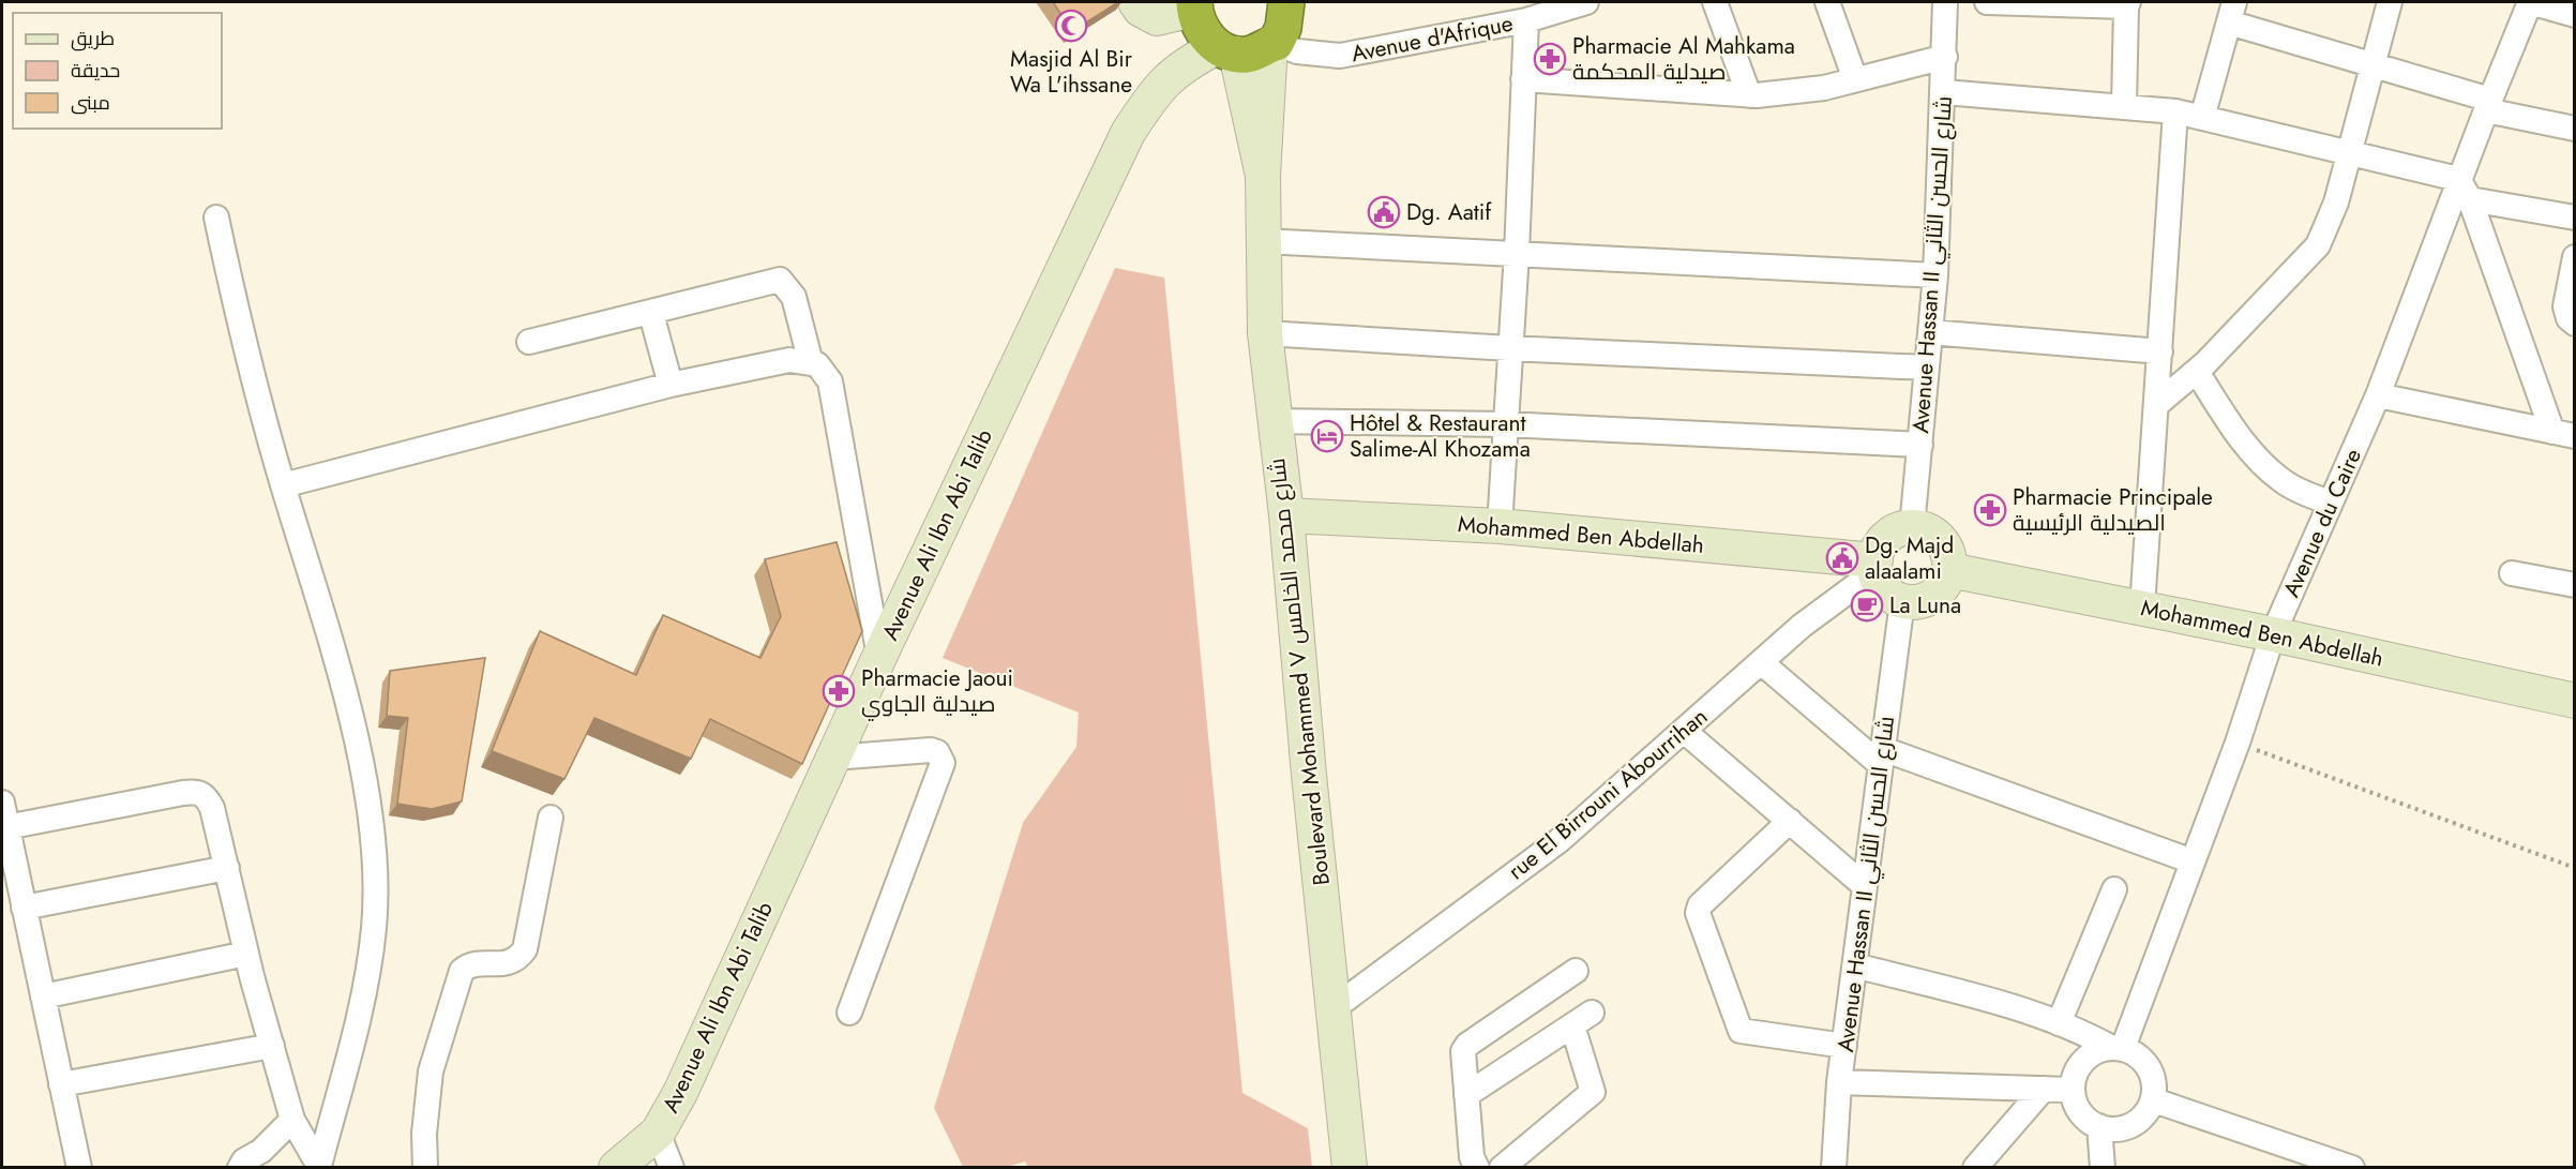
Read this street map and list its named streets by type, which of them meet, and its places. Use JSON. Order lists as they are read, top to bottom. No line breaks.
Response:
{"streets":{"street":["Avenue d'Afrique","Avenue Hassan II شارع الحسن الثاني","Avenue du Caire","Avenue Ali Ibn Abi Talib","Mohammed Ben Abdellah","Boulevard Mohammed V شارع محمد الخامس","rue El Birrouni Abourrihan"]},"crossings":[["Avenue d'Afrique","Boulevard Mohammed V شارع محمد الخامس"],["Avenue Hassan II شارع الحسن الثاني","Mohammed Ben Abdellah"],["Avenue Hassan II شارع الحسن الثاني","rue El Birrouni Abourrihan"],["Avenue du Caire","Mohammed Ben Abdellah"],["Avenue Ali Ibn Abi Talib","Boulevard Mohammed V شارع محمد الخامس"],["Mohammed Ben Abdellah","Boulevard Mohammed V شارع محمد الخامس"],["Mohammed Ben Abdellah","rue El Birrouni Abourrihan"],["Boulevard Mohammed V شارع محمد الخامس","rue El Birrouni Abourrihan"]],"places":{"mosque":["Masjid Al Bir Wa L'ihssane"],"pharmacy":["Pharmacie Al Mahkama صيدلية المحكمة","Pharmacie Principale الصيدلية الرئيسية","Pharmacie Jaoui صيدلية الجاوي"],"public building":["Dg. Aatif","Dg. Majd alaalami"],"hotel":["Hôtel & Restaurant Salime-Al Khozama"],"cafe":["La Luna"]},"legend":["طريق","حديقة","مبنى"]}
